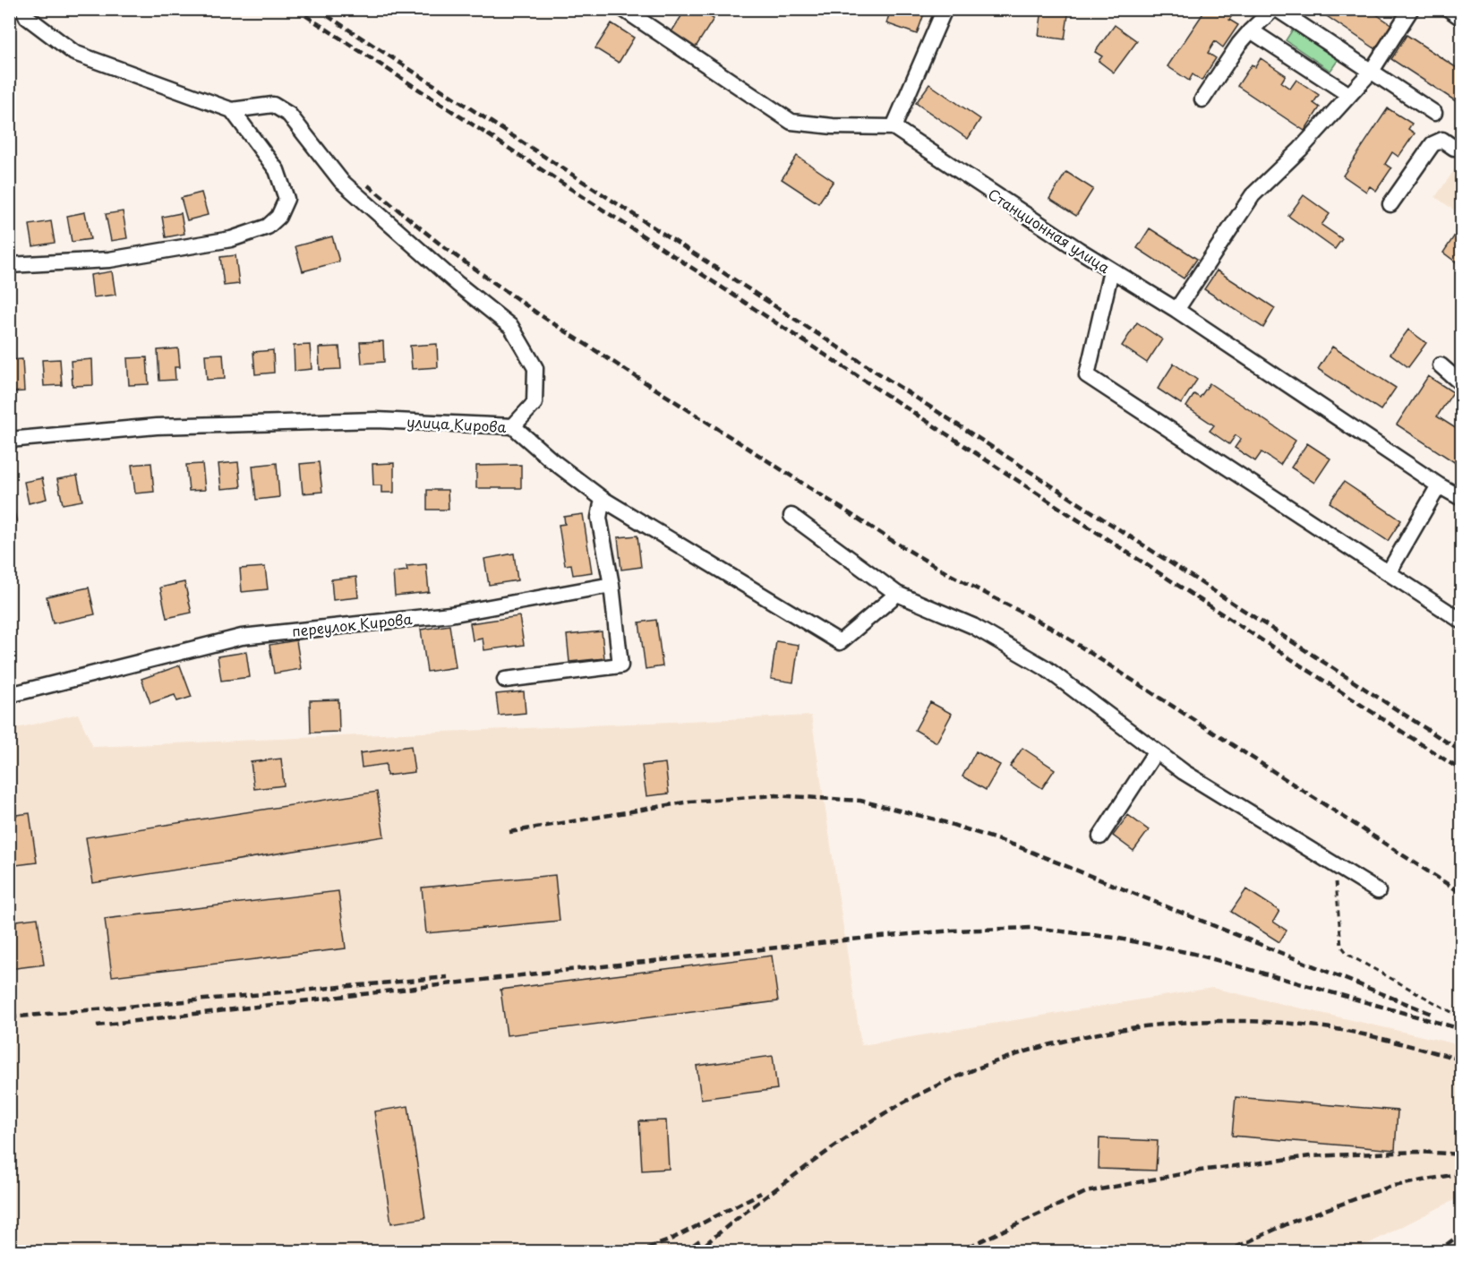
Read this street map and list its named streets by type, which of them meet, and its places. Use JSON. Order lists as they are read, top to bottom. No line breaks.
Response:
{"streets":{"street":["Станционная улица","улица Кирова","переулок Кирова"]}}
